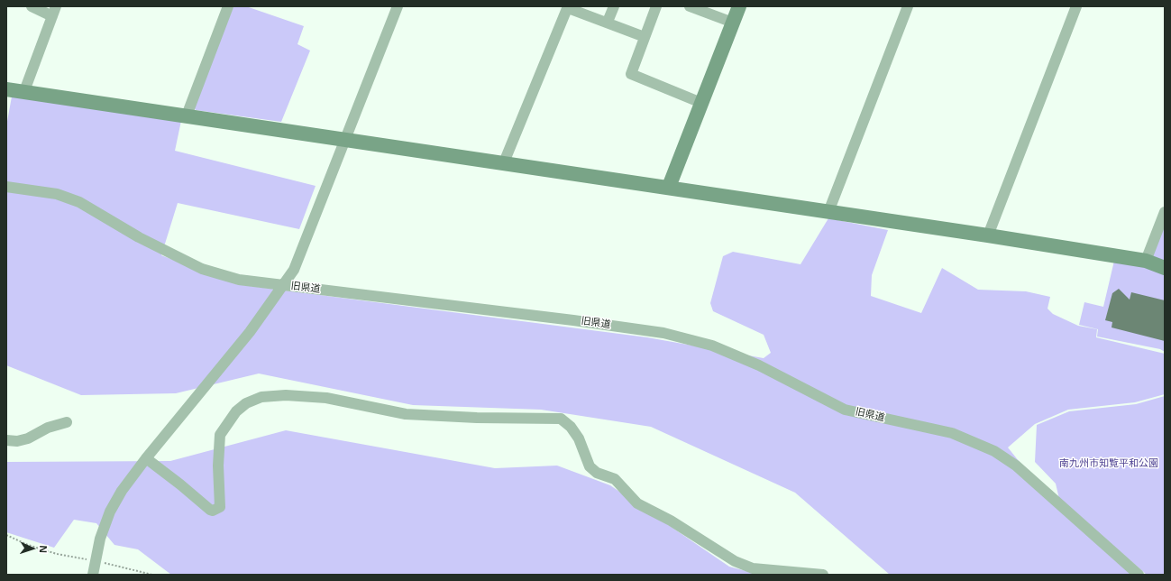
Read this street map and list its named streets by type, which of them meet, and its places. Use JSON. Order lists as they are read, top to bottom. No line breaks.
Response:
{"streets":{"street":["旧県道"]},"parks":["南九州市知覧平和公園"],"north":"right"}
